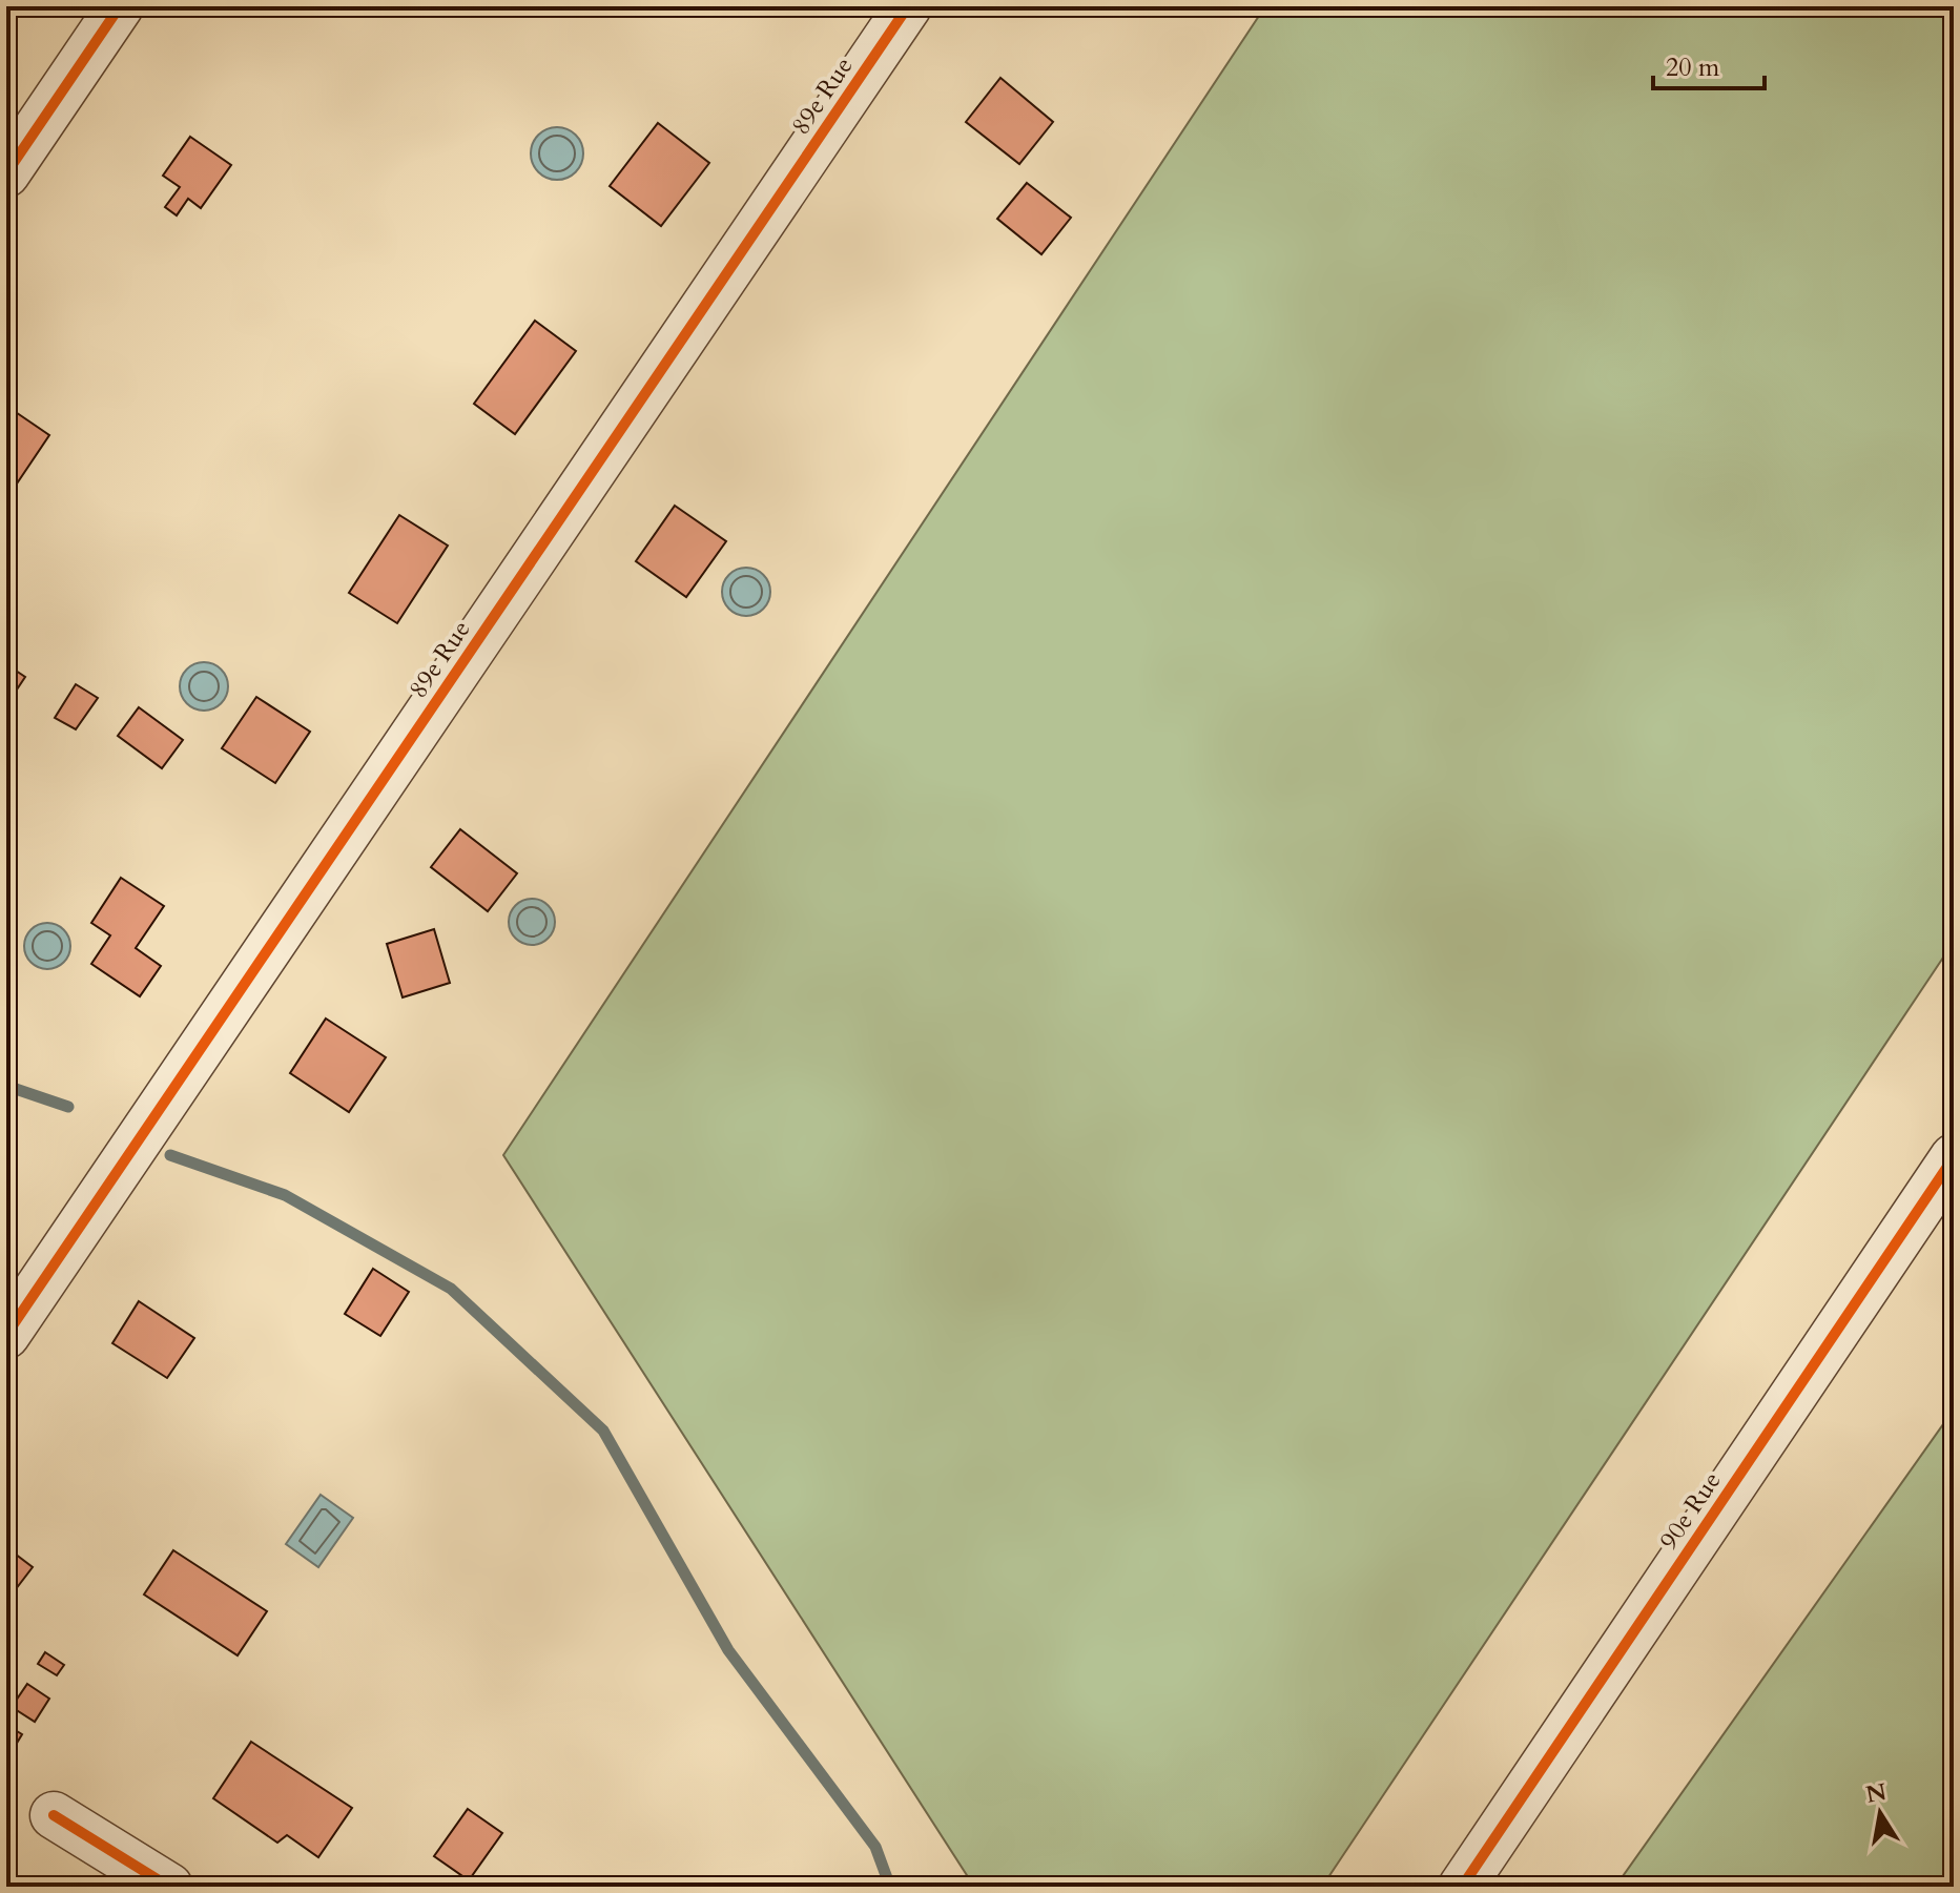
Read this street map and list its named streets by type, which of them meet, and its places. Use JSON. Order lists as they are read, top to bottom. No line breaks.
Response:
{"streets":{"street":["89e Rue","90e Rue"]},"scale_bar":"20 m","north":"top"}
